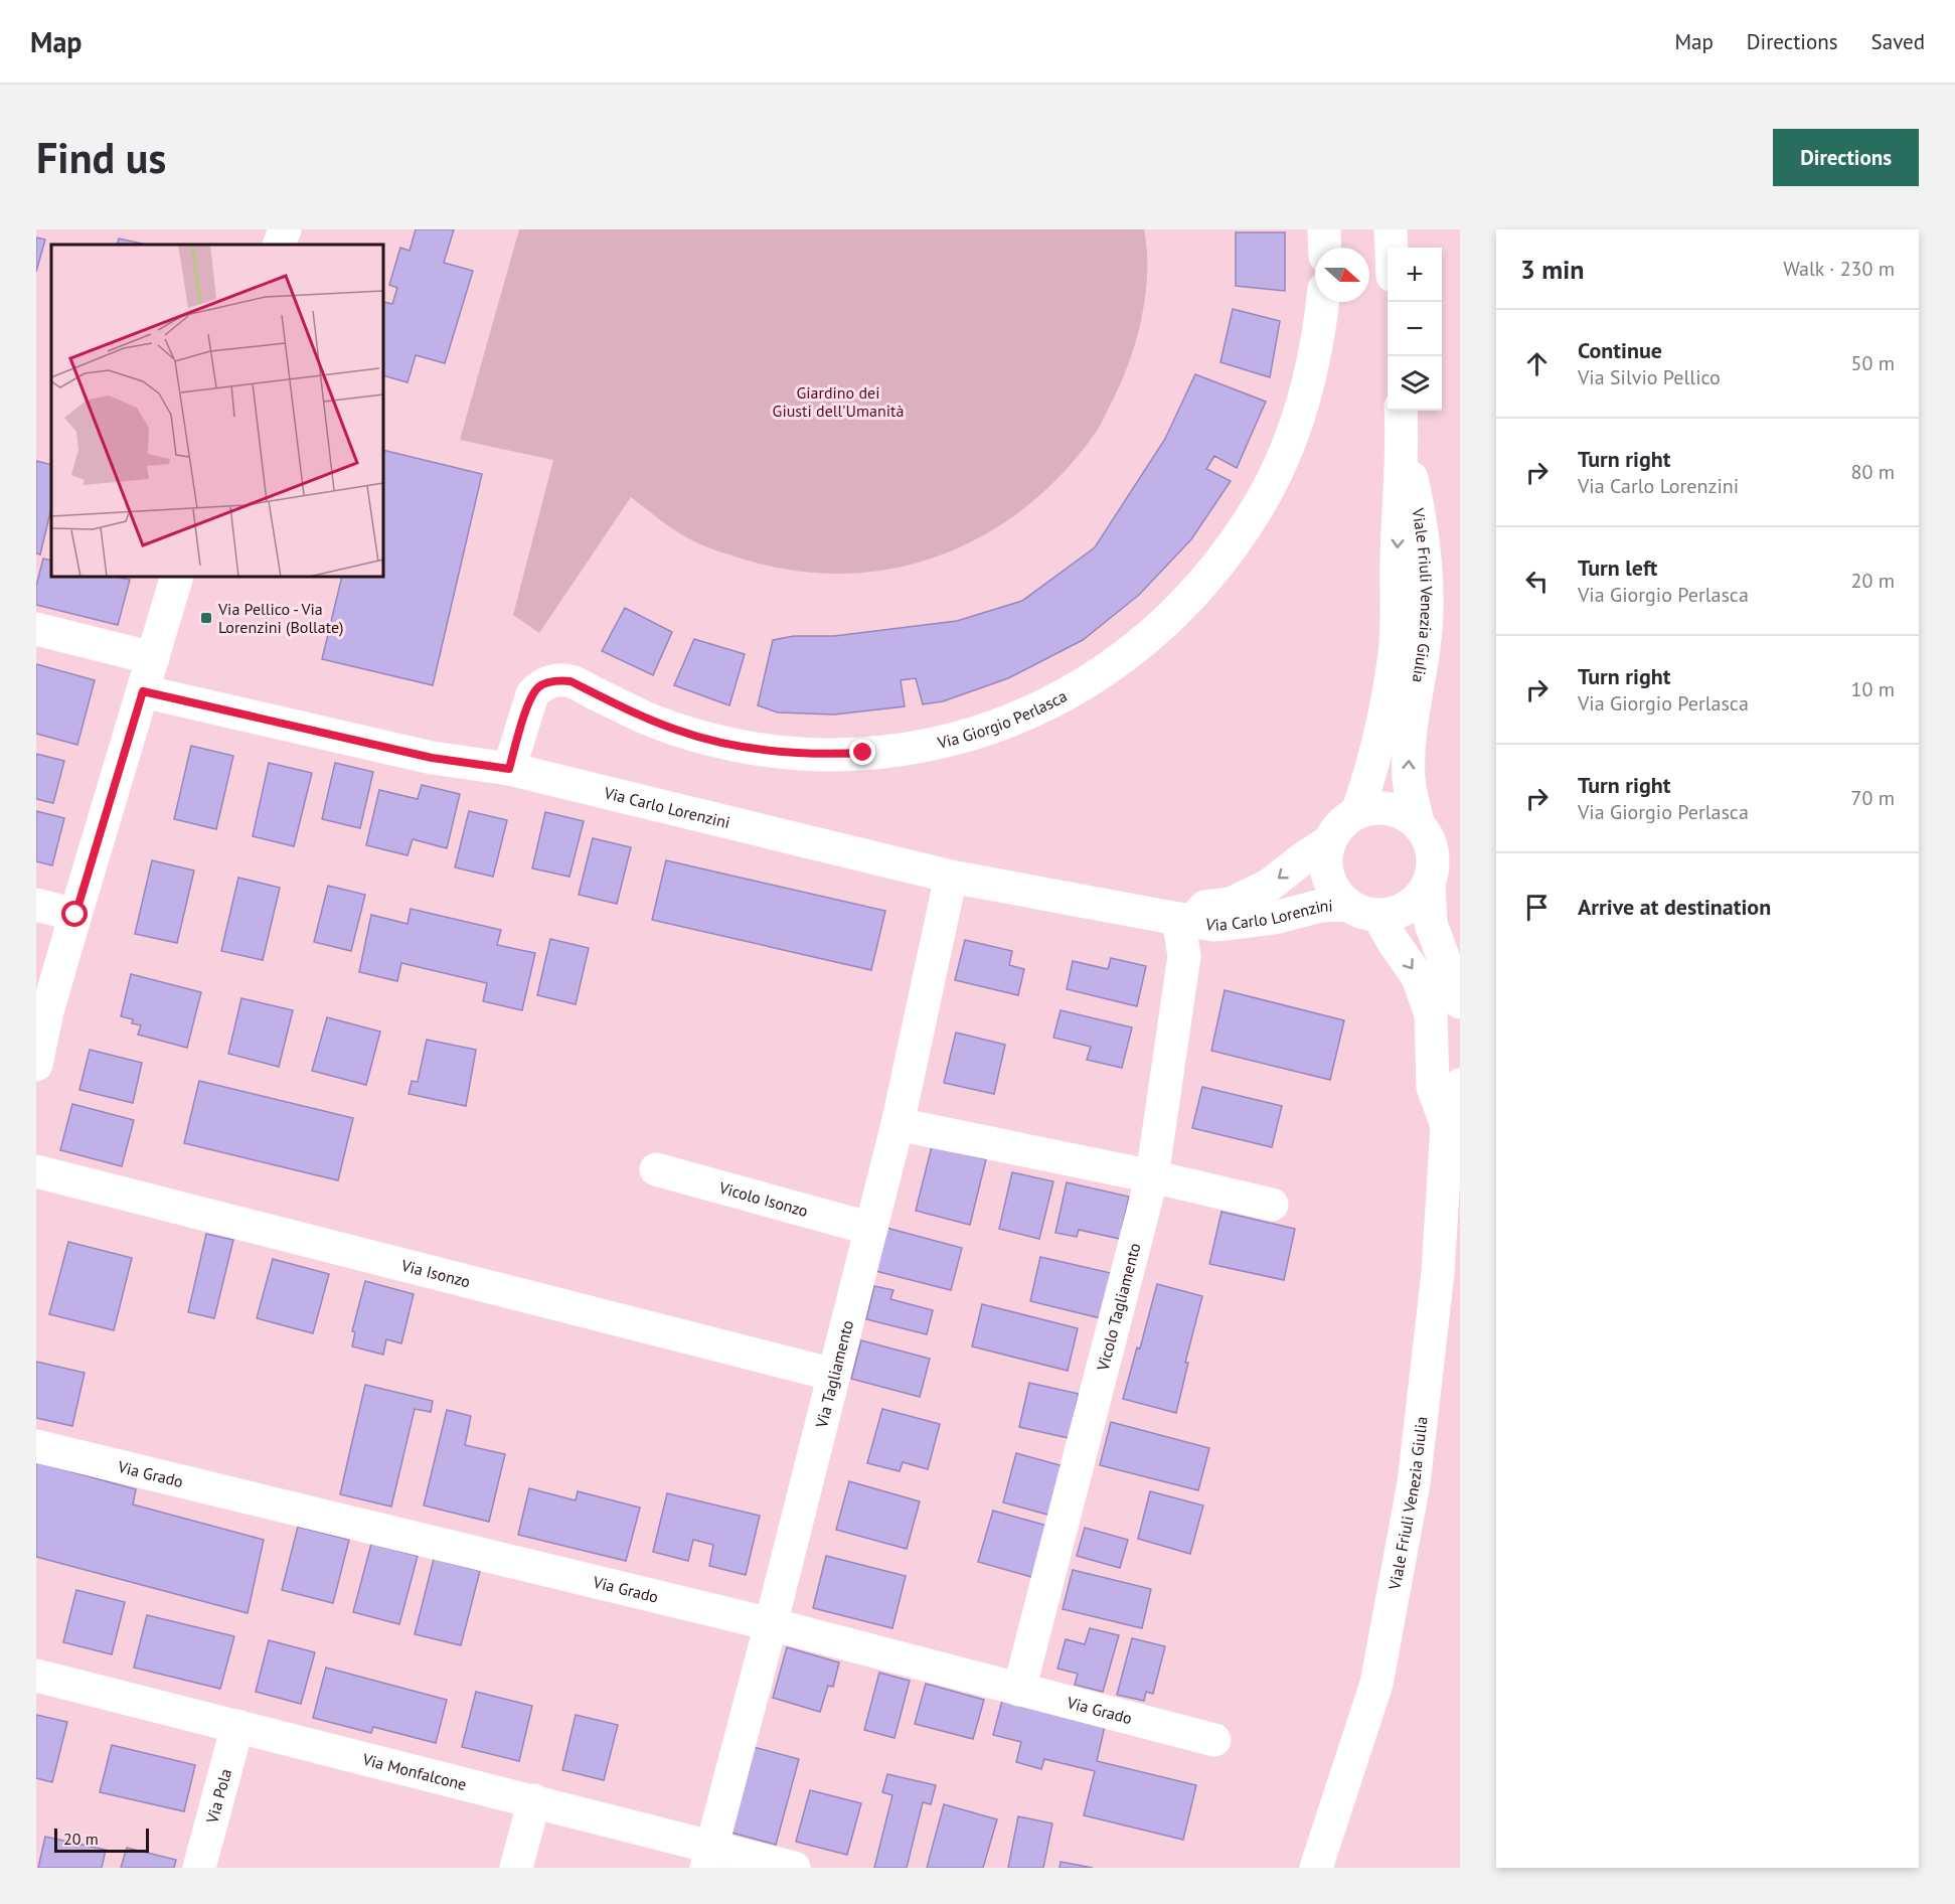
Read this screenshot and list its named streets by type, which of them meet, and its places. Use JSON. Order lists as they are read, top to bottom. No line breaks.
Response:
{"streets":{"street":["Viale Friuli Venezia Giulia","Via Giorgio Perlasca","Via Carlo Lorenzini","Vicolo Isonzo","Via Isonzo","Vicolo Tagliamento","Via Tagliamento","Via Grado","Via Monfalcone","Via Pola"]},"crossings":[["Viale Friuli Venezia Giulia","Via Carlo Lorenzini"],["Via Giorgio Perlasca","Via Carlo Lorenzini"],["Via Carlo Lorenzini","Vicolo Tagliamento"],["Via Carlo Lorenzini","Via Tagliamento"],["Vicolo Isonzo","Via Tagliamento"],["Via Isonzo","Via Tagliamento"],["Vicolo Tagliamento","Via Grado"],["Via Tagliamento","Via Grado"],["Via Tagliamento","Via Monfalcone"],["Via Monfalcone","Via Pola"]],"parks":["Giardino dei Giusti dell'Umanità"],"places":{"transit":["Via Pellico - Via Lorenzini (Bollate)"]},"scale_bar":"20 m","north":"right","page":{"header":"Map","nav":["Map","Directions","Saved"],"buttons":"Directions","title":"Find us","heading":["3 min","Walk · 230 m"],"map_buttons":["+","−"],"list":[["Continue","Via Silvio Pellico","50 m"],["Turn right","Via Carlo Lorenzini","80 m"],["Turn left","Via Giorgio Perlasca","20 m"],["Turn right","Via Giorgio Perlasca","10 m"],["Turn right","Via Giorgio Perlasca","70 m"],"Arrive at destination"],"scale":"20 m"}}
